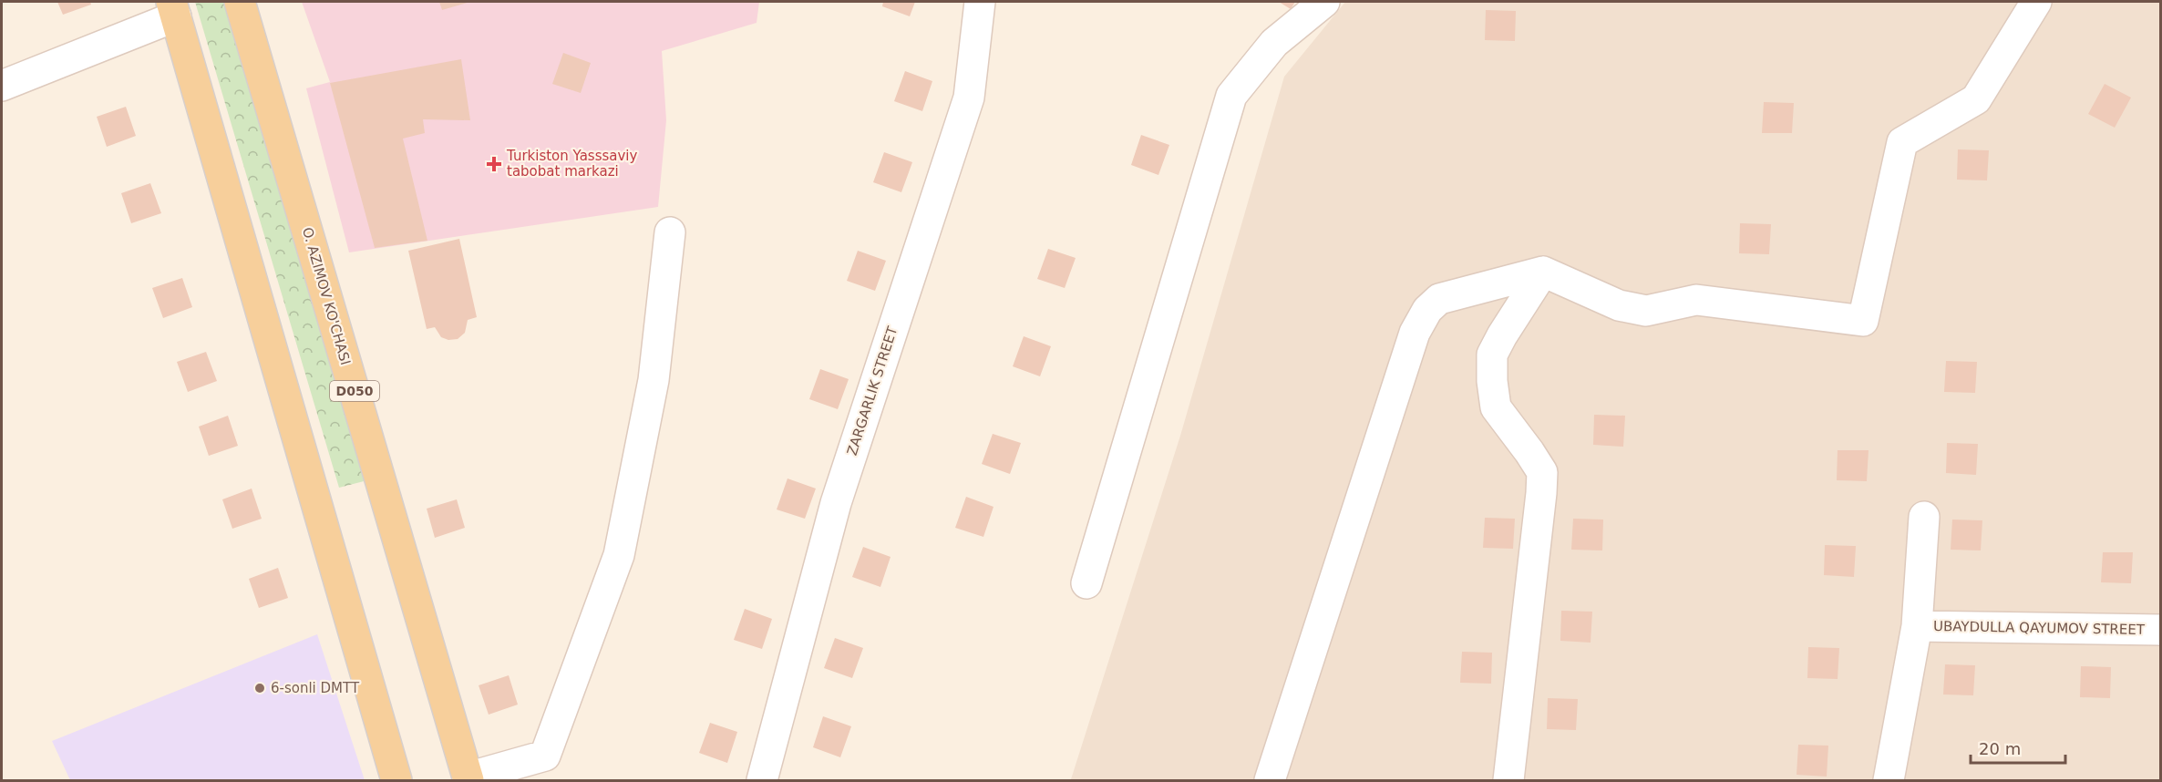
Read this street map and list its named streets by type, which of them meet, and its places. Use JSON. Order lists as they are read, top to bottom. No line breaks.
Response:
{"streets":{"main road":["O. AZIMOV KO'CHASI","D050"],"street":["ZARGARLIK STREET","UBAYDULLA QAYUMOV STREET"]},"places":{"health":["Turkiston Yasssaviy tabobat markazi"],"other":["6-sonli DMTT"]},"scale_bar":"20 m"}
